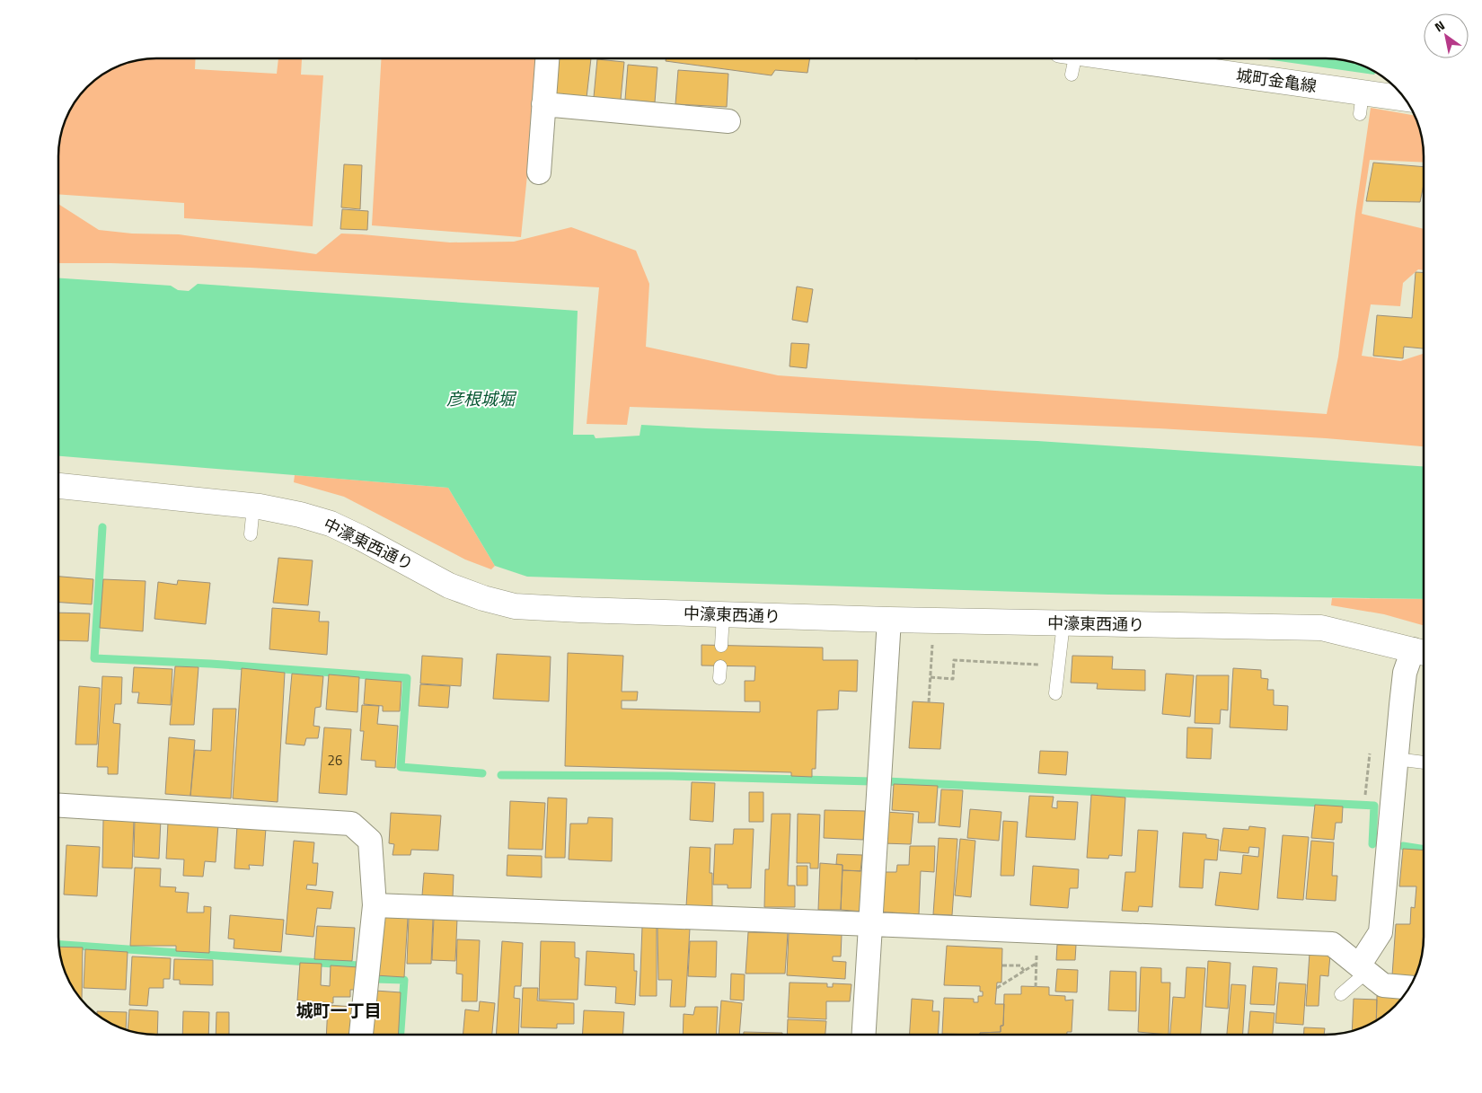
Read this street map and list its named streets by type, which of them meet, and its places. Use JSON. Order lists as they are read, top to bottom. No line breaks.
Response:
{"streets":{"main road":["城町金亀線","中濠東西通り"]},"districts":["城町一丁目"],"water":["彦根城堀"],"house_numbers":["26"],"north":"top left"}
